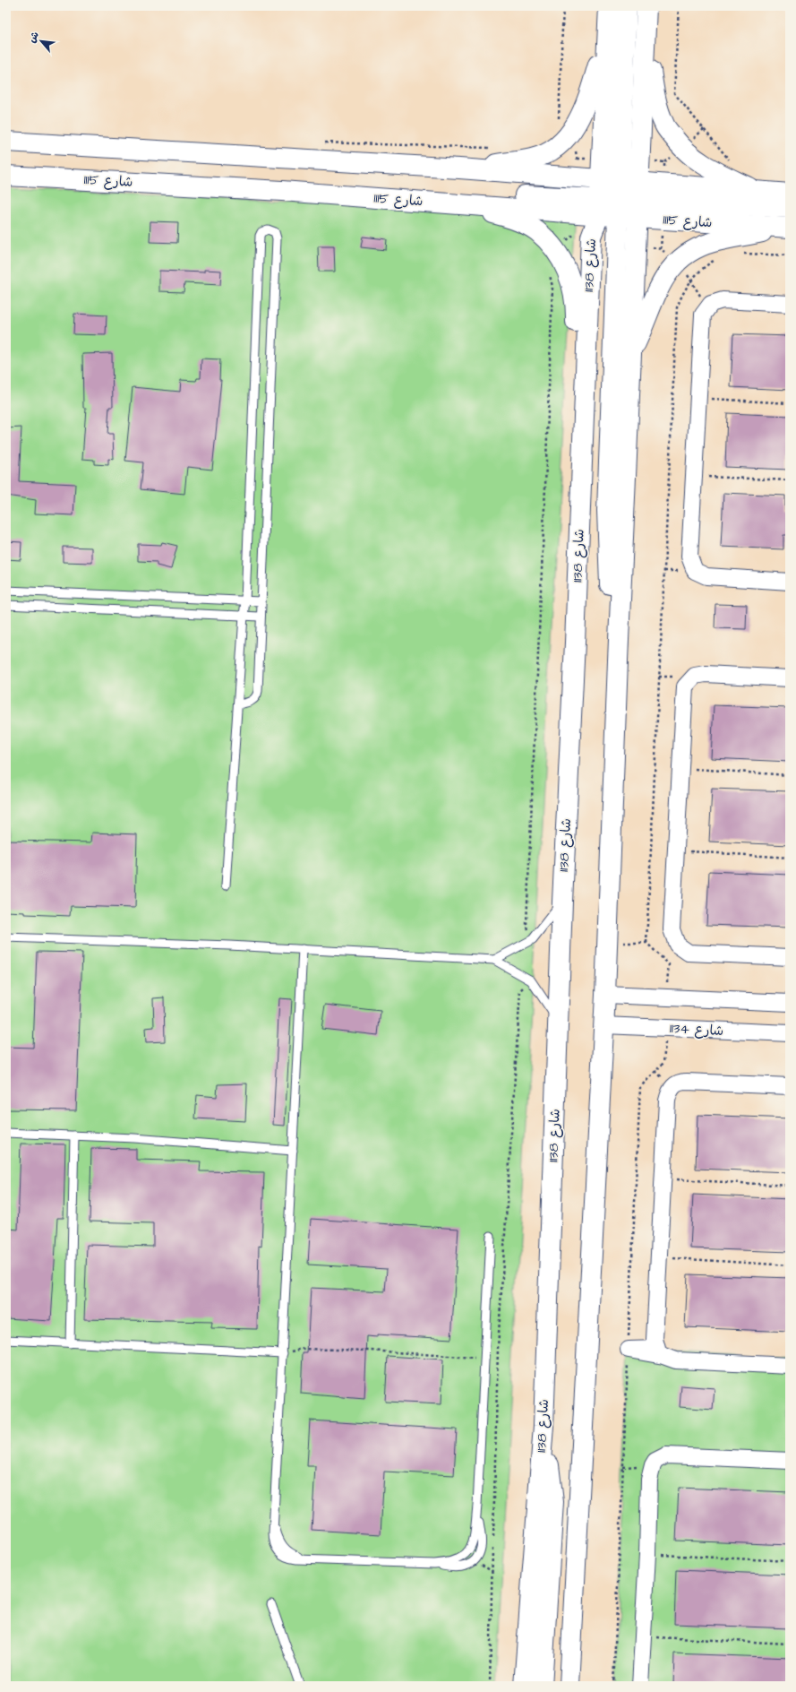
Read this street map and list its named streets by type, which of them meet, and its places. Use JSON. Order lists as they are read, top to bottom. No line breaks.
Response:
{"streets":{"street":["شارع 1115","شارع 1138","شارع 1134"]},"crossings":[["شارع 1115","شارع 1138"],["شارع 1138","شارع 1134"]],"north":"top left"}
